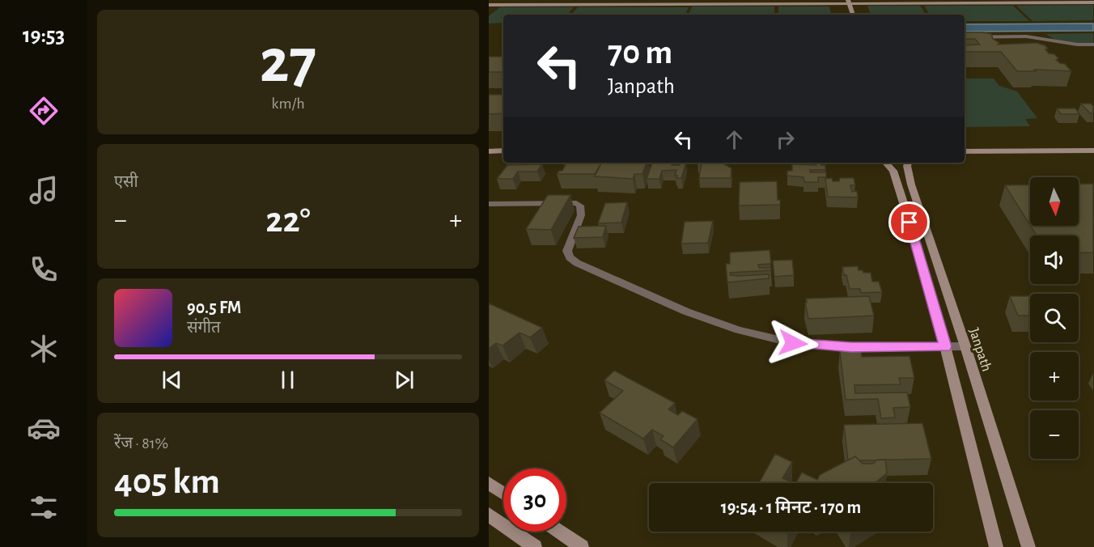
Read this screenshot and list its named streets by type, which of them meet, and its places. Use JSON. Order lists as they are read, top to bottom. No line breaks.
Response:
{"streets":{"main road":["Janpath"]},"north":"bottom","page":{"tabs":"19:53","tile":[["27","km/h"],"एसी",["रेंज · 81%","405 km"]],"turn":["70 m","Janpath"],"map_buttons":["+","−"],"heat":["−","22°","+"],"song":["90.5 FM","संगीत"],"limit":"30","trip":"19:54 · 1 मिनट · 170 m"}}
